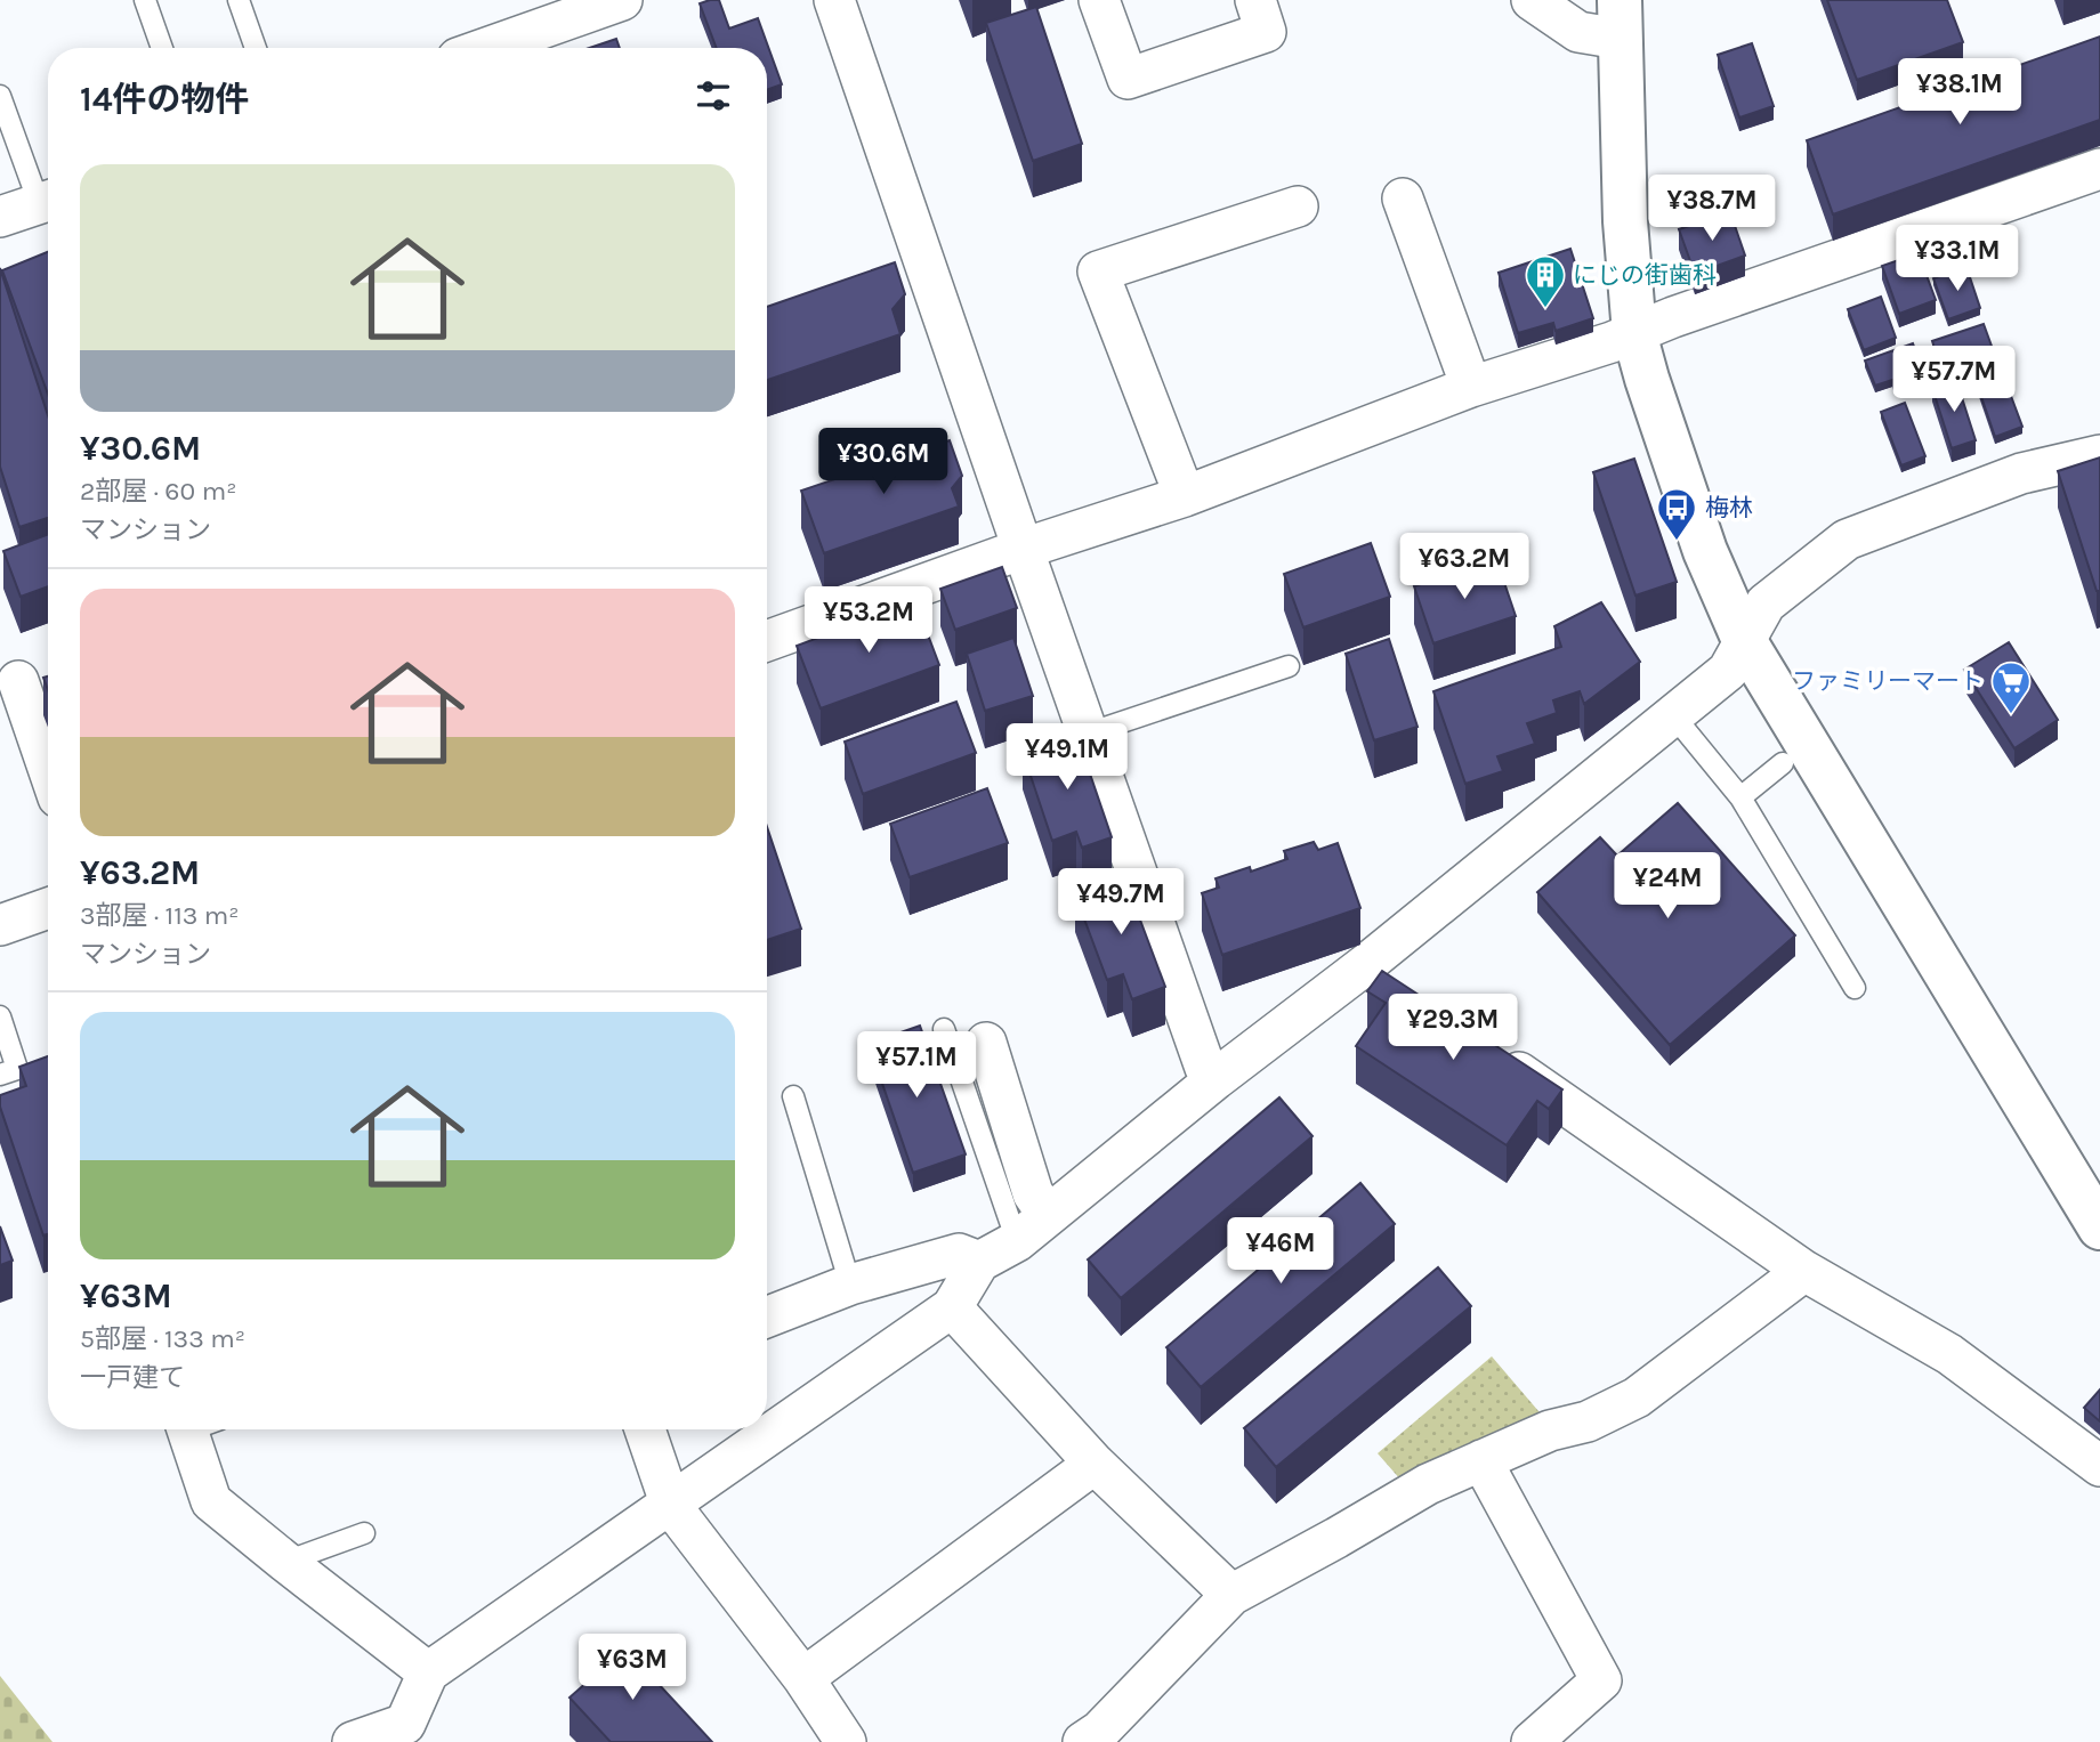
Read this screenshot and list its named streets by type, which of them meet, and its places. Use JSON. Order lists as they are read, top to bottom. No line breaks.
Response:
{"places":{"building":["にじの街歯科"],"bus stop":["梅林"],"supermarket":["ファミリーマート"]},"page":{"heading":"14件の物件","price":["¥38.1M","¥38.7M","¥33.1M","¥57.7M","¥30.6M","¥63.2M","¥53.2M","¥49.1M","¥24M","¥49.7M","¥29.3M","¥57.1M","¥46M","¥63M"],"list":[{"name":"¥30.6M","note":"2部屋 · 60 m² · マンション"},{"name":"¥63.2M","note":"3部屋 · 113 m² · マンション"},{"name":"¥63M","note":"5部屋 · 133 m² · 一戸建て"}]}}
